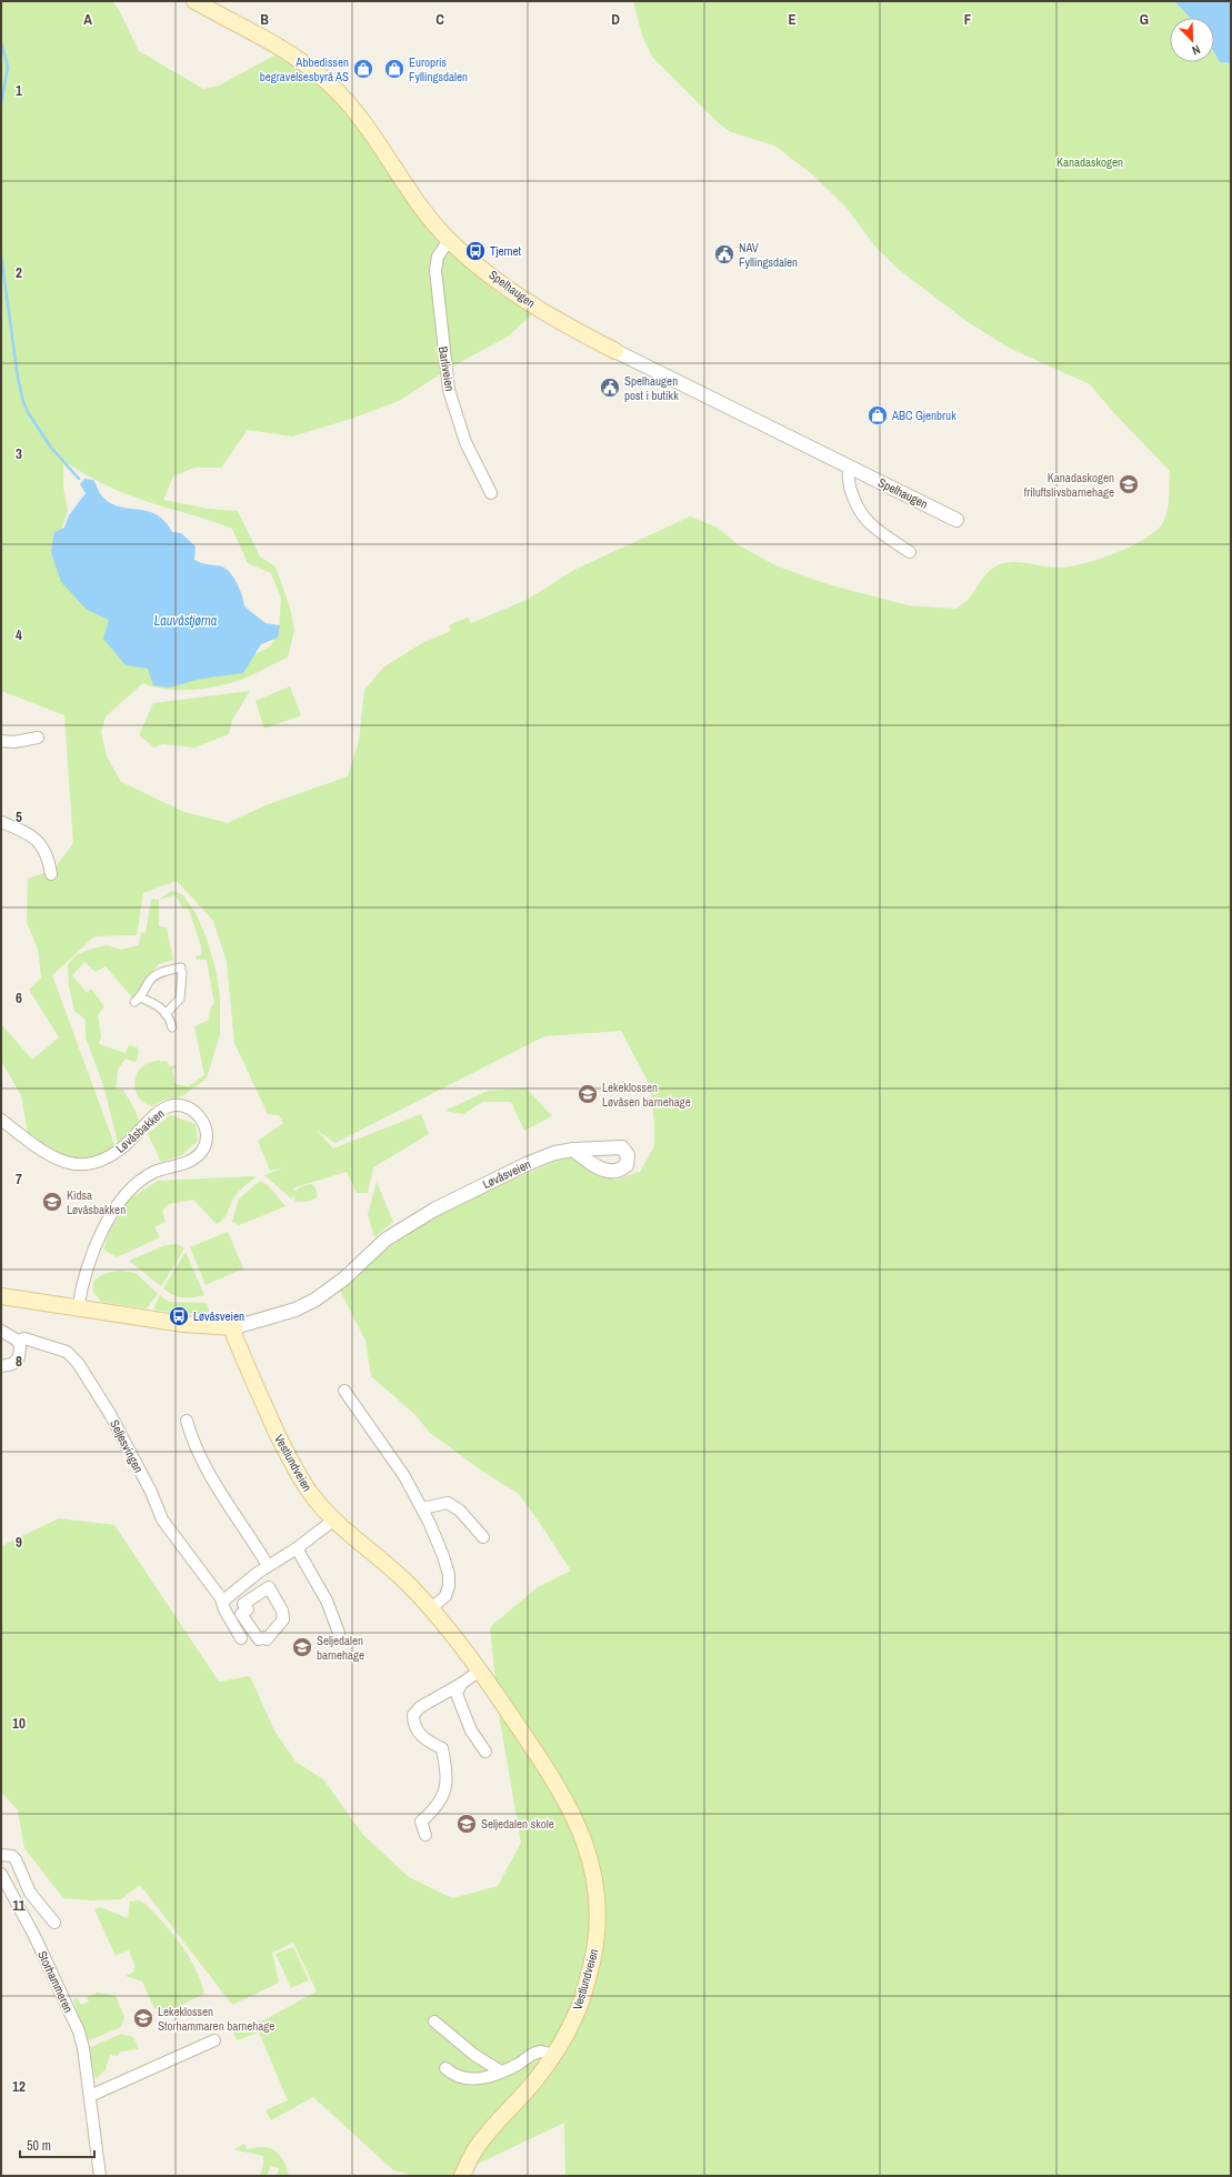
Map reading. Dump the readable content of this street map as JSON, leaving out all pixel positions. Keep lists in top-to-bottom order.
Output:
{
  "streets": {
    "main road": ["Spelhaugen", "Løvåsveien", "Vestlundveien"],
    "street": [
      "Barliveien",
      "Løvåsbakken",
      "Seljesvingen",
      "Storhammeren"
    ]
  },
  "crossings": [
    ["Spelhaugen", "Barliveien"],
    ["Løvåsbakken", "Løvåsveien"],
    ["Løvåsveien", "Vestlundveien"]
  ],
  "water": ["Lauvåstjørna"],
  "parks": ["Kanadaskogen"],
  "places": {
    "shop": ["Abbedissen begravelsesbyrå AS", "Europris Fyllingsdalen", "ABC Gjenbruk"],
    "bus stop": ["Tjernet", "Løvåsveien"],
    "public building": ["NAV Fyllingsdalen", "Spelhaugen post i butikk"],
    "school or university": [
      "Kanadaskogen friluftslivsbarnehage",
      "Lekeklossen Løvåsen barnehage",
      "Kidsa Løvåsbakken",
      "Seljedalen barnehage",
      "Seljedalen skole",
      "Lekeklossen Storhammaren barnehage"
    ]
  },
  "scale_bar": "50 m",
  "north": "bottom right",
  "grid": {
    "columns": [
      "A",
      "B",
      "C",
      "D",
      "E",
      "F",
      "G"
    ],
    "rows": [
      "1",
      "2",
      "3",
      "4",
      "5",
      "6",
      "7",
      "8",
      "9",
      "10",
      "11",
      "12"
    ]
  }
}
